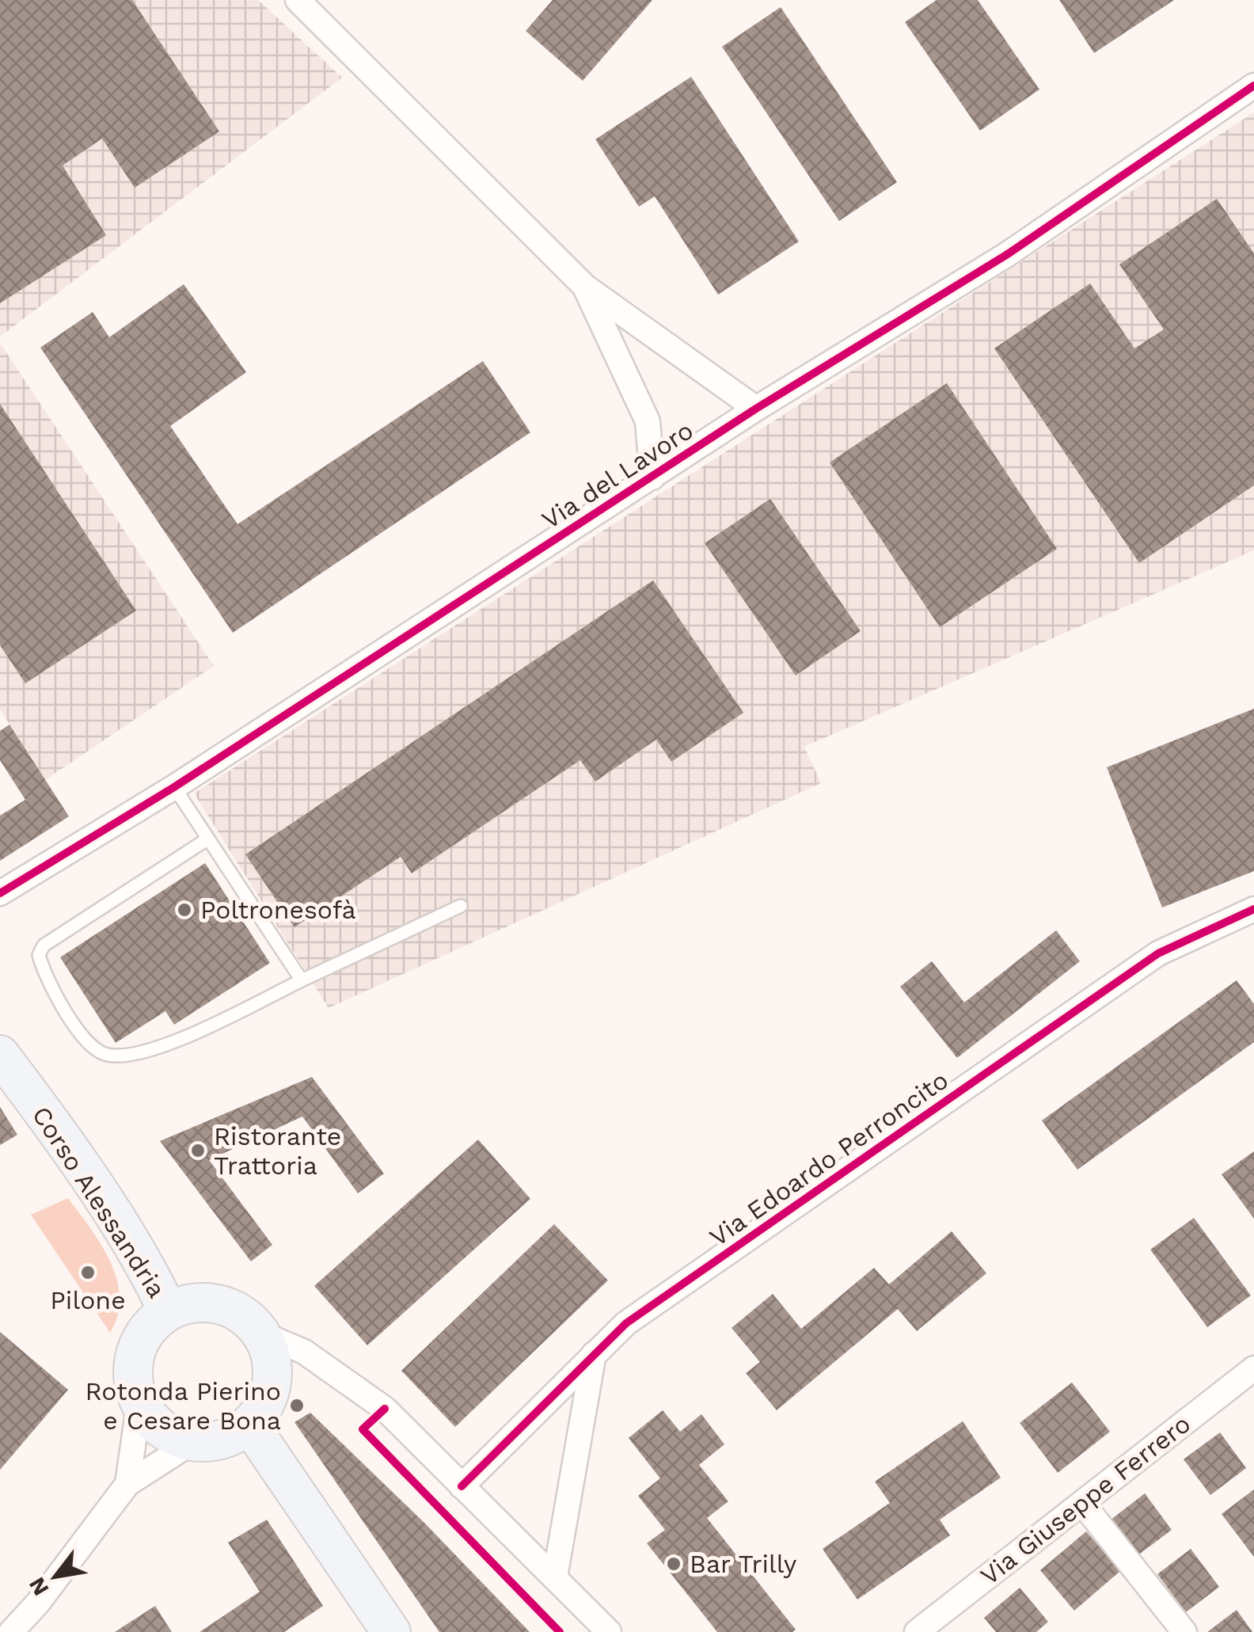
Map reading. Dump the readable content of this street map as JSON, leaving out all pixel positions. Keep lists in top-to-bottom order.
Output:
{
  "streets": {
    "main road": ["Corso Alessandria"],
    "street": ["Via del Lavoro", "Via Edoardo Perroncito", "Via Giuseppe Ferrero"]
  },
  "places": [
    "Poltronesofà",
    "Ristorante Trattoria",
    "Pilone",
    "Rotonda Pierino e Cesare Bona",
    "Bar Trilly"
  ],
  "north": "bottom left"
}
